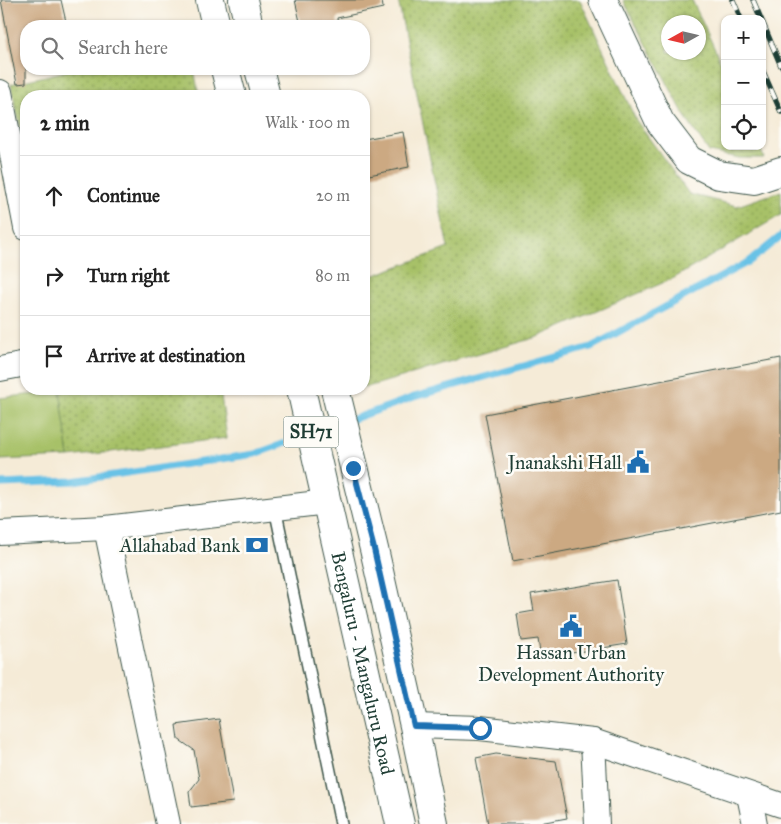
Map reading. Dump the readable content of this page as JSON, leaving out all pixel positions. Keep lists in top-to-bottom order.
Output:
{
  "streets": {
    "main road": ["SH71", "Bengaluru - Mangaluru Road"]
  },
  "crossings": [
    ["SH71", "Bengaluru - Mangaluru Road"]
  ],
  "places": {
    "public building": ["Jnanakshi Hall", "Hassan Urban Development Authority"],
    "bank": ["Allahabad Bank"]
  },
  "north": "left",
  "page": {
    "map_buttons": ["+", "−"],
    "search": "Search here",
    "heading": ["2 min", "Walk · 100 m"],
    "list": [
      ["Continue", "20 m"],
      ["Turn right", "80 m"],
      "Arrive at destination"
    ]
  }
}
